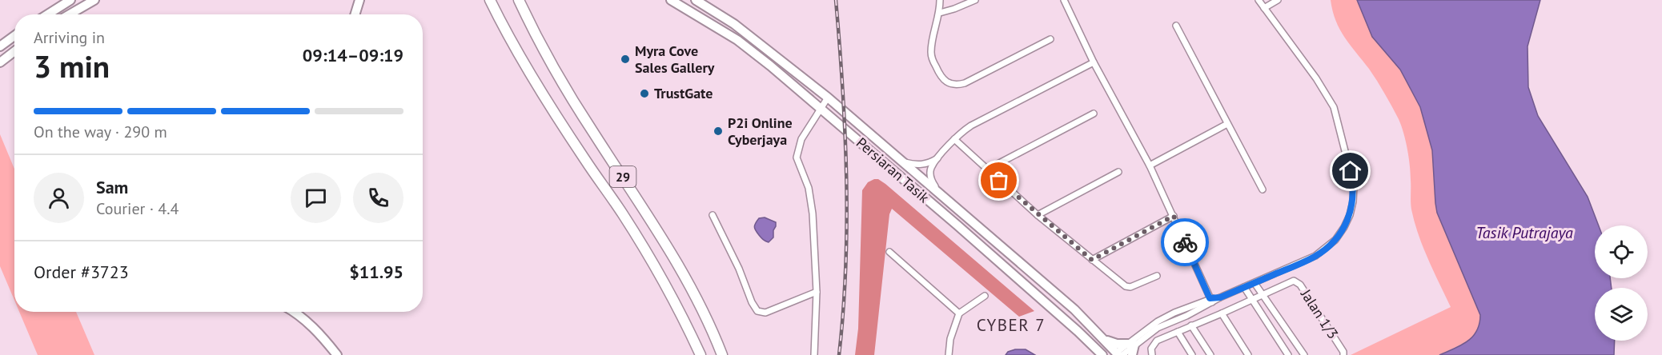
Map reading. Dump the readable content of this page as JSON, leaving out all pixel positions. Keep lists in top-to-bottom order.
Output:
{
  "streets": {
    "highway": ["29"],
    "main road": ["Persiaran Tasik"],
    "street": ["Jalan 1/3"]
  },
  "districts": ["CYBER 7"],
  "water": ["Tasik Putrajaya"],
  "places": ["Myra Cove Sales Gallery", "TrustGate", "P2i Online Cyberjaya"],
  "page": {
    "heading": ["3 min", "Arriving in", "09:14–09:19"],
    "panel": [
      "Sam",
      "Courier · 4.4",
      "Order #3723",
      "$11.95"
    ],
    "bar": "On the way · 290 m"
  }
}
